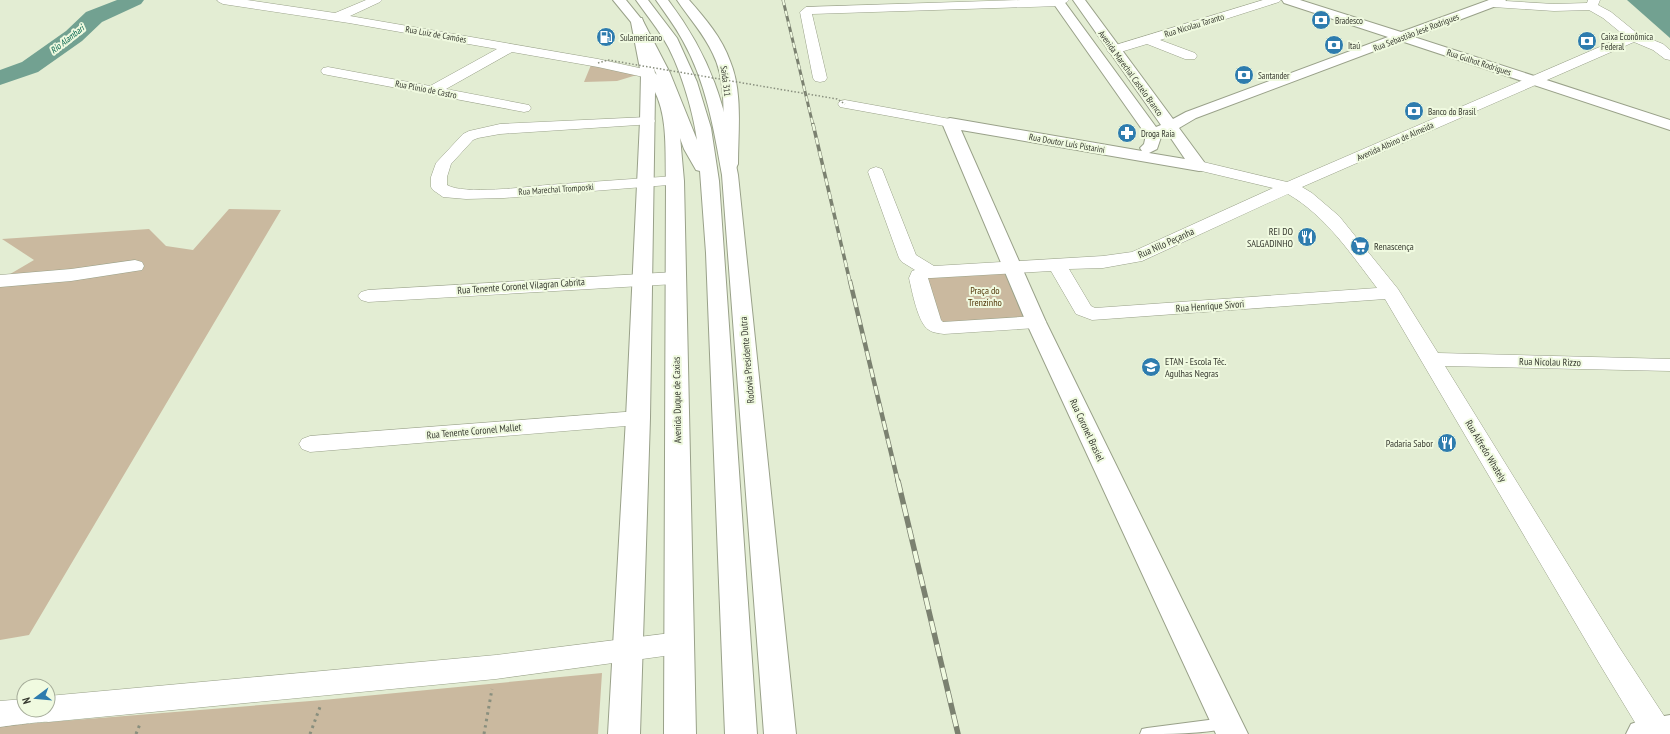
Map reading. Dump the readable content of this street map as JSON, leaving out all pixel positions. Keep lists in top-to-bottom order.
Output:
{
  "streets": {
    "main road": [
      "Rua Sebastião Jesé Rodrigues",
      "Rua Gulhot Rodrigues",
      "Avenida Marechal Castelo Branco",
      "Saída 311",
      "Rua Doutor Luís Pistarini",
      "Rodovia Presidente Dutra",
      "Avenida Duque de Caxias",
      "Rua Coronel Brasiel"
    ],
    "street": [
      "Rua Nicolau Taranto",
      "Rua Luiz de Camões",
      "Rua Plinio de Castro",
      "Avenida Albino de Almeida",
      "Rua Marechal Tromposki",
      "Rua Nilo Peçanha",
      "Rua Tenente Coronel Vilagran Cabrita",
      "Rua Henrique Sivori",
      "Rua Nicolau Rizzo",
      "Rua Tenente Coronel Mallet",
      "Rua Alfredo Whately"
    ]
  },
  "crossings": [
    ["Rua Nicolau Taranto", "Avenida Marechal Castelo Branco"],
    ["Rua Sebastião Jesé Rodrigues", "Rua Gulhot Rodrigues"],
    ["Rua Sebastião Jesé Rodrigues", "Avenida Marechal Castelo Branco"],
    ["Rua Luiz de Camões", "Avenida Duque de Caxias"],
    ["Rua Gulhot Rodrigues", "Avenida Albino de Almeida"],
    ["Avenida Marechal Castelo Branco", "Rua Doutor Luís Pistarini"],
    ["Saída 311", "Rodovia Presidente Dutra"],
    ["Avenida Albino de Almeida", "Rua Doutor Luís Pistarini"],
    ["Avenida Albino de Almeida", "Rua Nilo Peçanha"],
    ["Avenida Albino de Almeida", "Rua Alfredo Whately"],
    ["Rua Doutor Luís Pistarini", "Rua Nilo Peçanha"],
    ["Rua Doutor Luís Pistarini", "Rua Coronel Brasiel"],
    ["Rua Doutor Luís Pistarini", "Rua Alfredo Whately"],
    ["Rua Marechal Tromposki", "Avenida Duque de Caxias"],
    ["Rua Nilo Peçanha", "Rua Henrique Sivori"],
    ["Rua Nilo Peçanha", "Rua Coronel Brasiel"],
    ["Rua Nilo Peçanha", "Rua Alfredo Whately"],
    ["Rua Tenente Coronel Vilagran Cabrita", "Avenida Duque de Caxias"],
    ["Rua Henrique Sivori", "Rua Alfredo Whately"],
    ["Rua Nicolau Rizzo", "Rua Alfredo Whately"]
  ],
  "water": ["Rio Alambari"],
  "parks": ["Praça do Trenzinho"],
  "places": {
    "bank": [
      "Bradesco",
      "Caixa Econômica Federal",
      "Itaú",
      "Santander",
      "Banco do Brasil"
    ],
    "fuel station": ["Sulamericano"],
    "pharmacy": ["Droga Raia"],
    "restaurant": ["REI DO SALGADINHO", "Padaria Sabor"],
    "supermarket": ["Renascença"],
    "school or university": ["ETAN - Escola Téc. Agulhas Negras"]
  },
  "north": "left"
}
